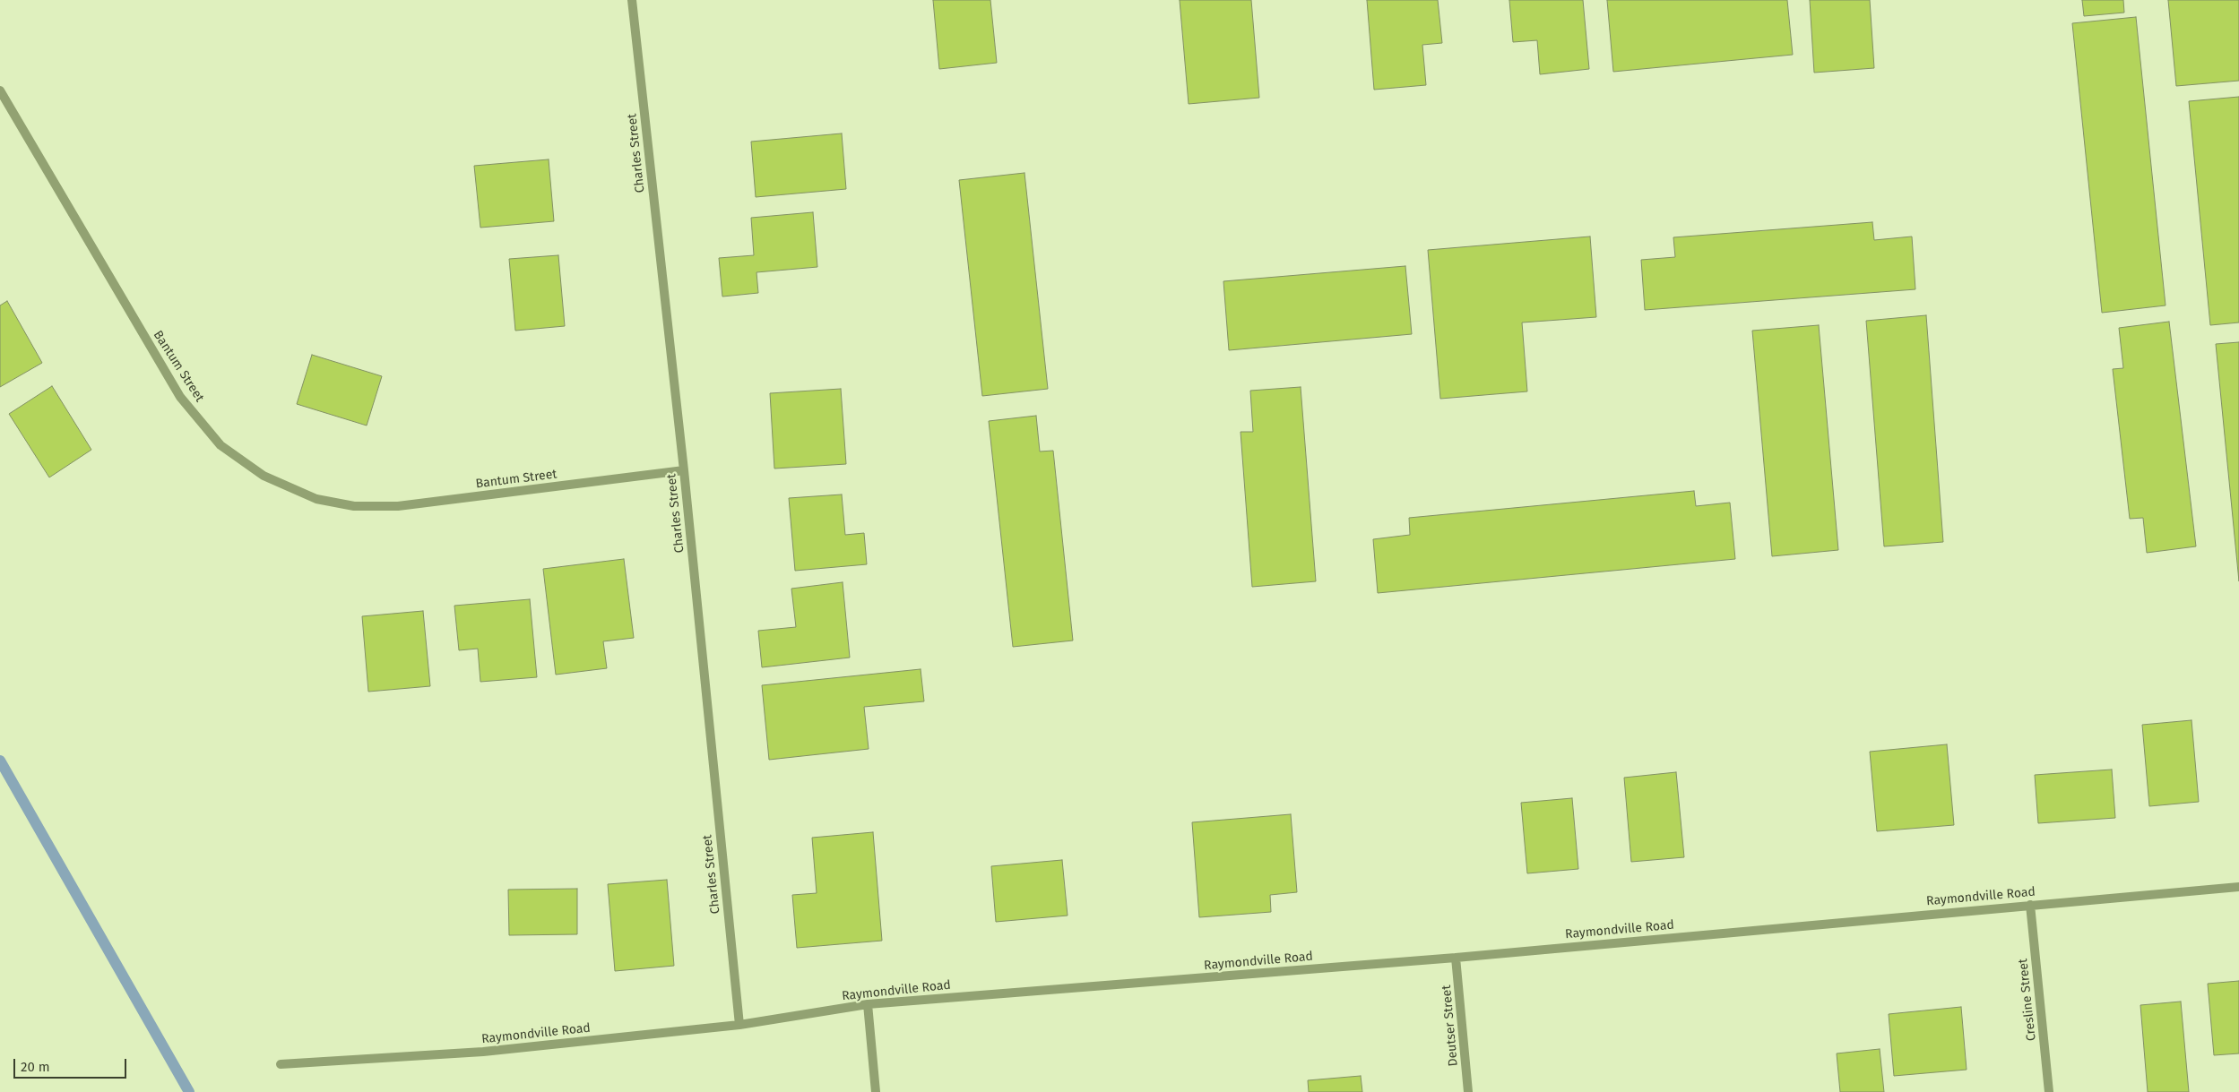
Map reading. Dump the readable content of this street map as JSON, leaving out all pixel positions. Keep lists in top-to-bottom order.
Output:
{
  "streets": {
    "street": [
      "Charles Street",
      "Bantum Street",
      "Raymondville Road",
      "Cresline Street",
      "Deutser Street"
    ]
  },
  "crossings": [
    ["Charles Street", "Bantum Street"],
    ["Charles Street", "Raymondville Road"],
    ["Raymondville Road", "Cresline Street"],
    ["Raymondville Road", "Deutser Street"]
  ],
  "scale_bar": "20 m"
}
